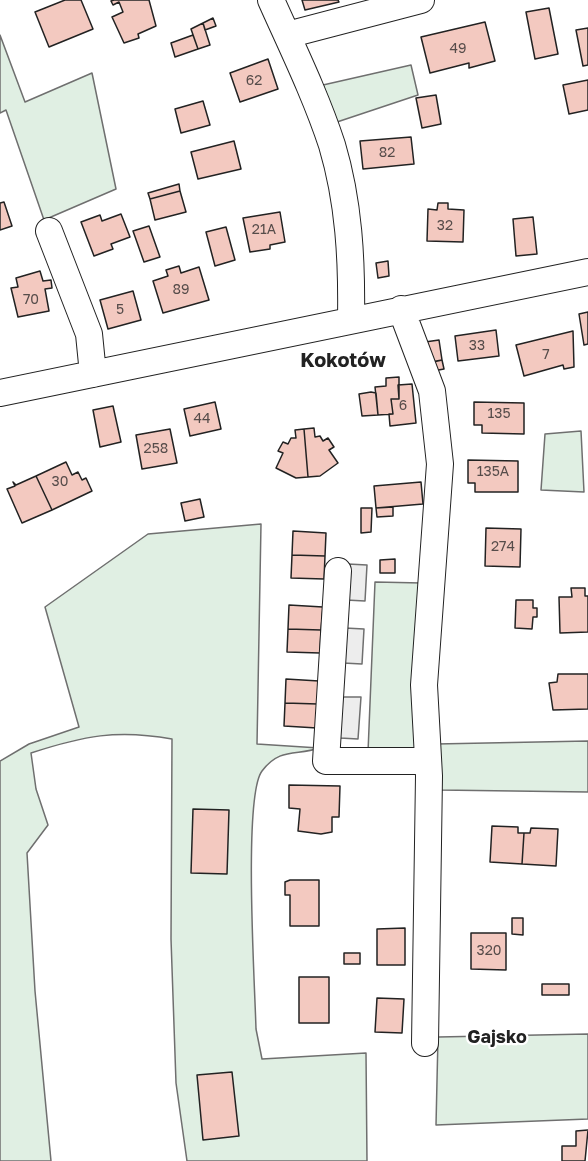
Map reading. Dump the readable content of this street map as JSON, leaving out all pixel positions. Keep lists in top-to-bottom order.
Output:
{
  "districts": ["Kokotów", "Gajsko"],
  "house_numbers": [
    "49",
    "62",
    "82",
    "32",
    "21A",
    "89",
    "70",
    "5",
    "33",
    "7",
    "6",
    "135",
    "44",
    "258",
    "135A",
    "30",
    "274",
    "320"
  ]
}
